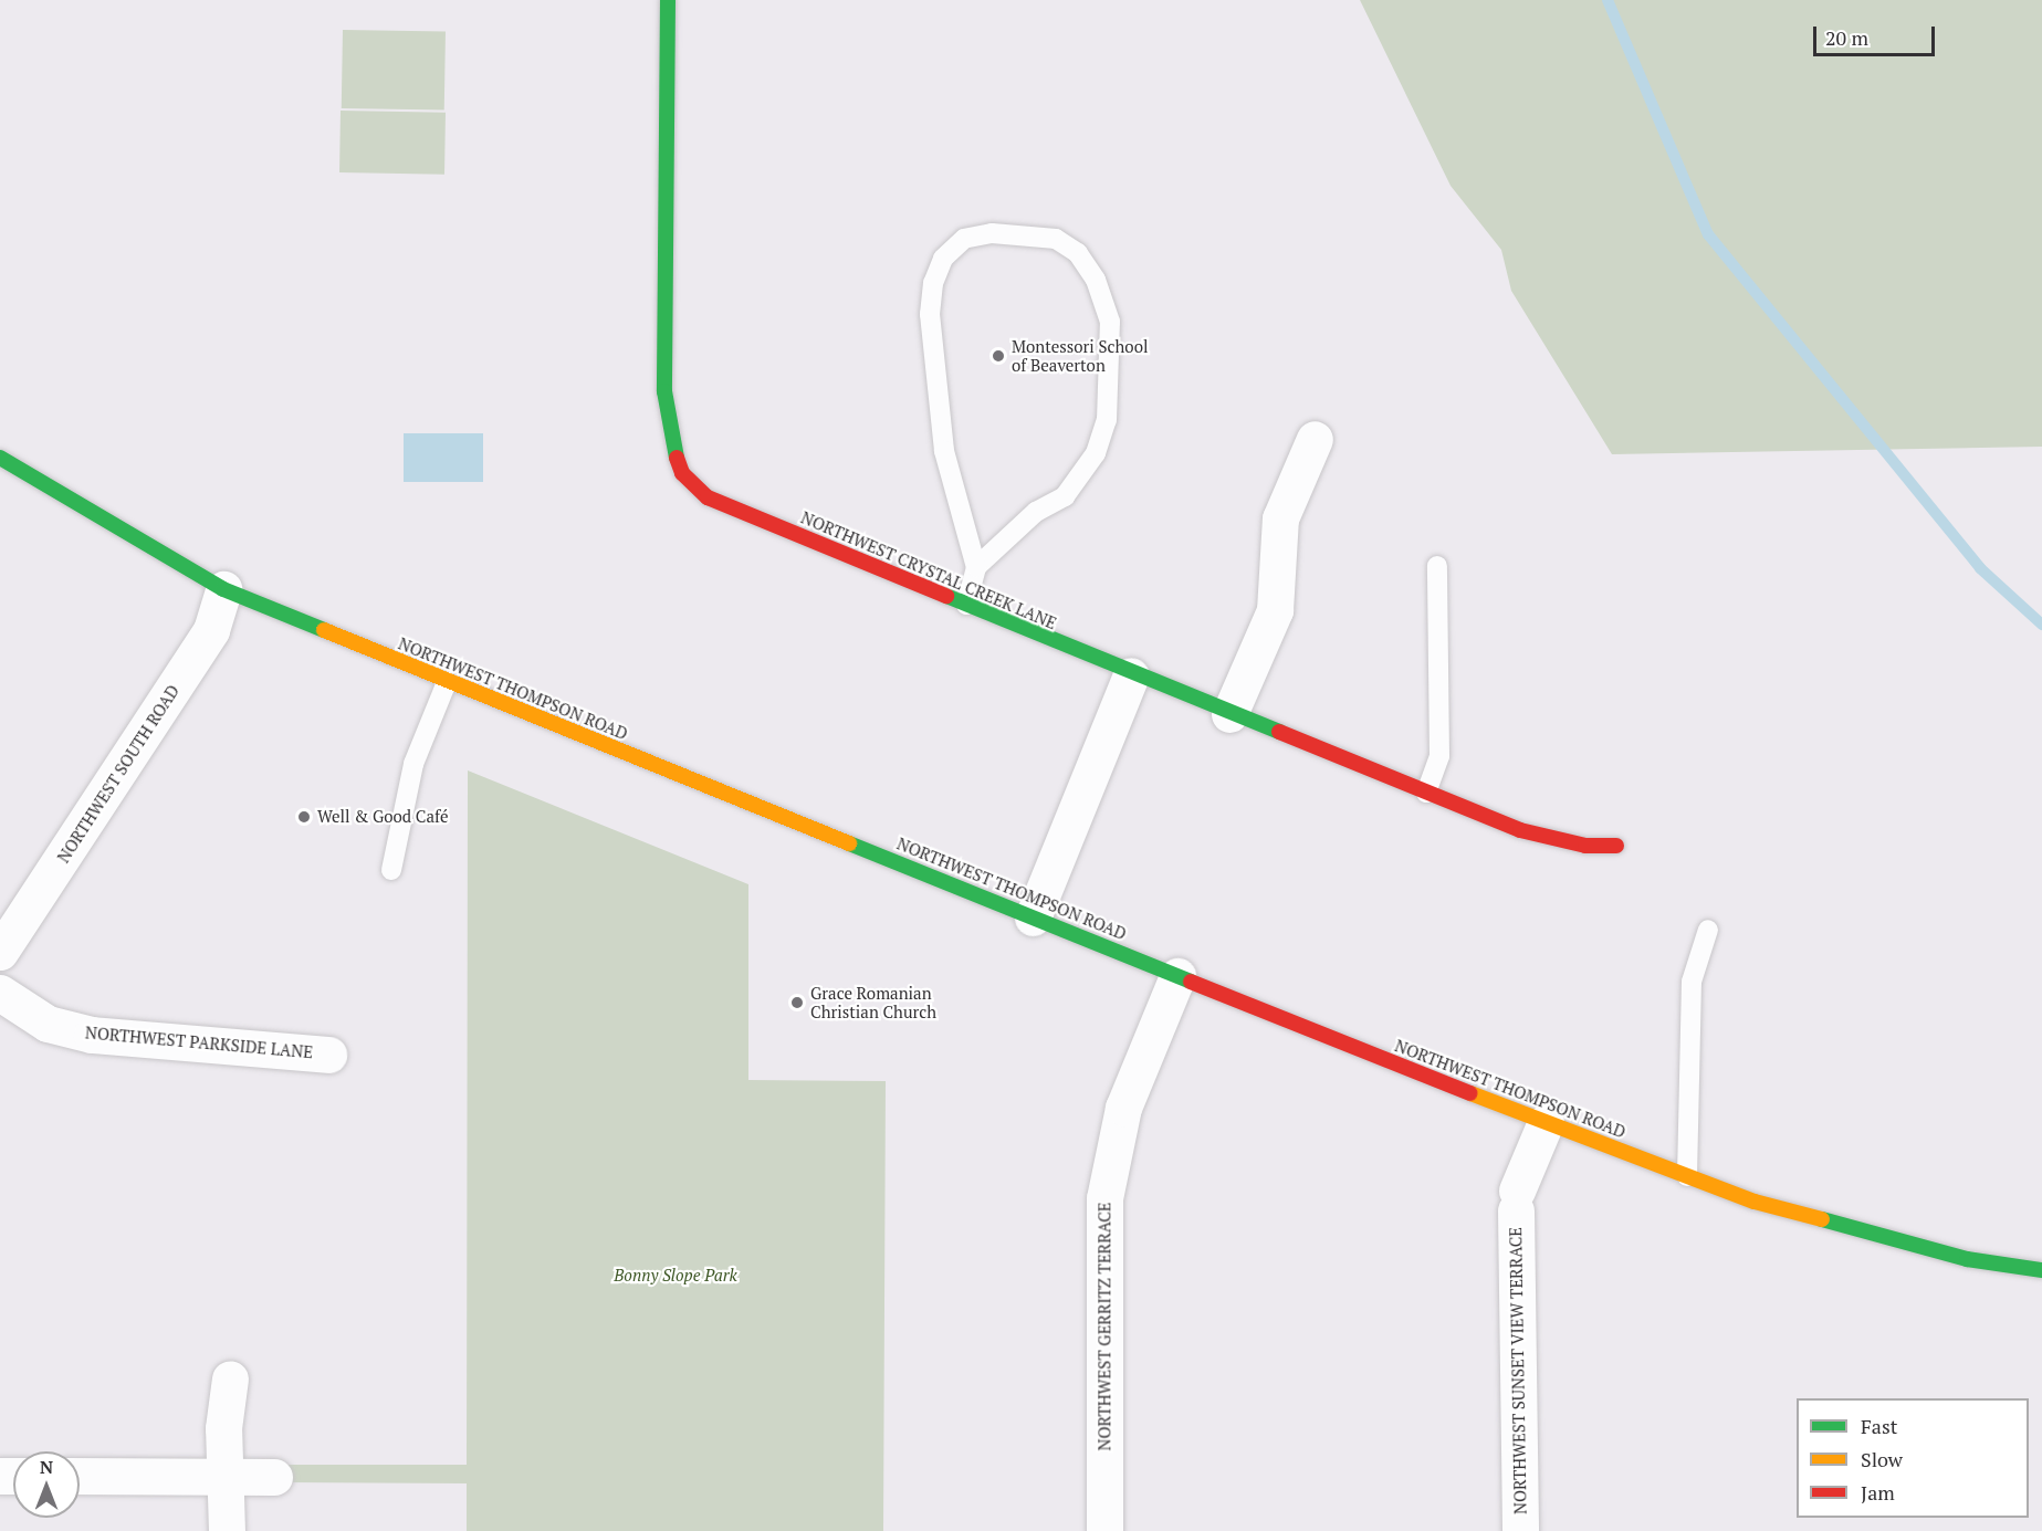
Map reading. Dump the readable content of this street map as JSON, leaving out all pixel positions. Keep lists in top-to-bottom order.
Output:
{
  "streets": {
    "street": [
      "NORTHWEST CRYSTAL CREEK LANE",
      "NORTHWEST THOMPSON ROAD",
      "NORTHWEST SOUTH ROAD",
      "NORTHWEST PARKSIDE LANE",
      "NORTHWEST GERRITZ TERRACE",
      "NORTHWEST SUNSET VIEW TERRACE"
    ]
  },
  "crossings": [
    ["NORTHWEST THOMPSON ROAD", "NORTHWEST SOUTH ROAD"],
    ["NORTHWEST THOMPSON ROAD", "NORTHWEST GERRITZ TERRACE"],
    ["NORTHWEST THOMPSON ROAD", "NORTHWEST SUNSET VIEW TERRACE"]
  ],
  "parks": ["Bonny Slope Park"],
  "places": ["Montessori School of Beaverton", "Well & Good Café", "Grace Romanian Christian Church"],
  "legend": ["Fast", "Slow", "Jam"],
  "scale_bar": "20 m",
  "north": "top"
}
